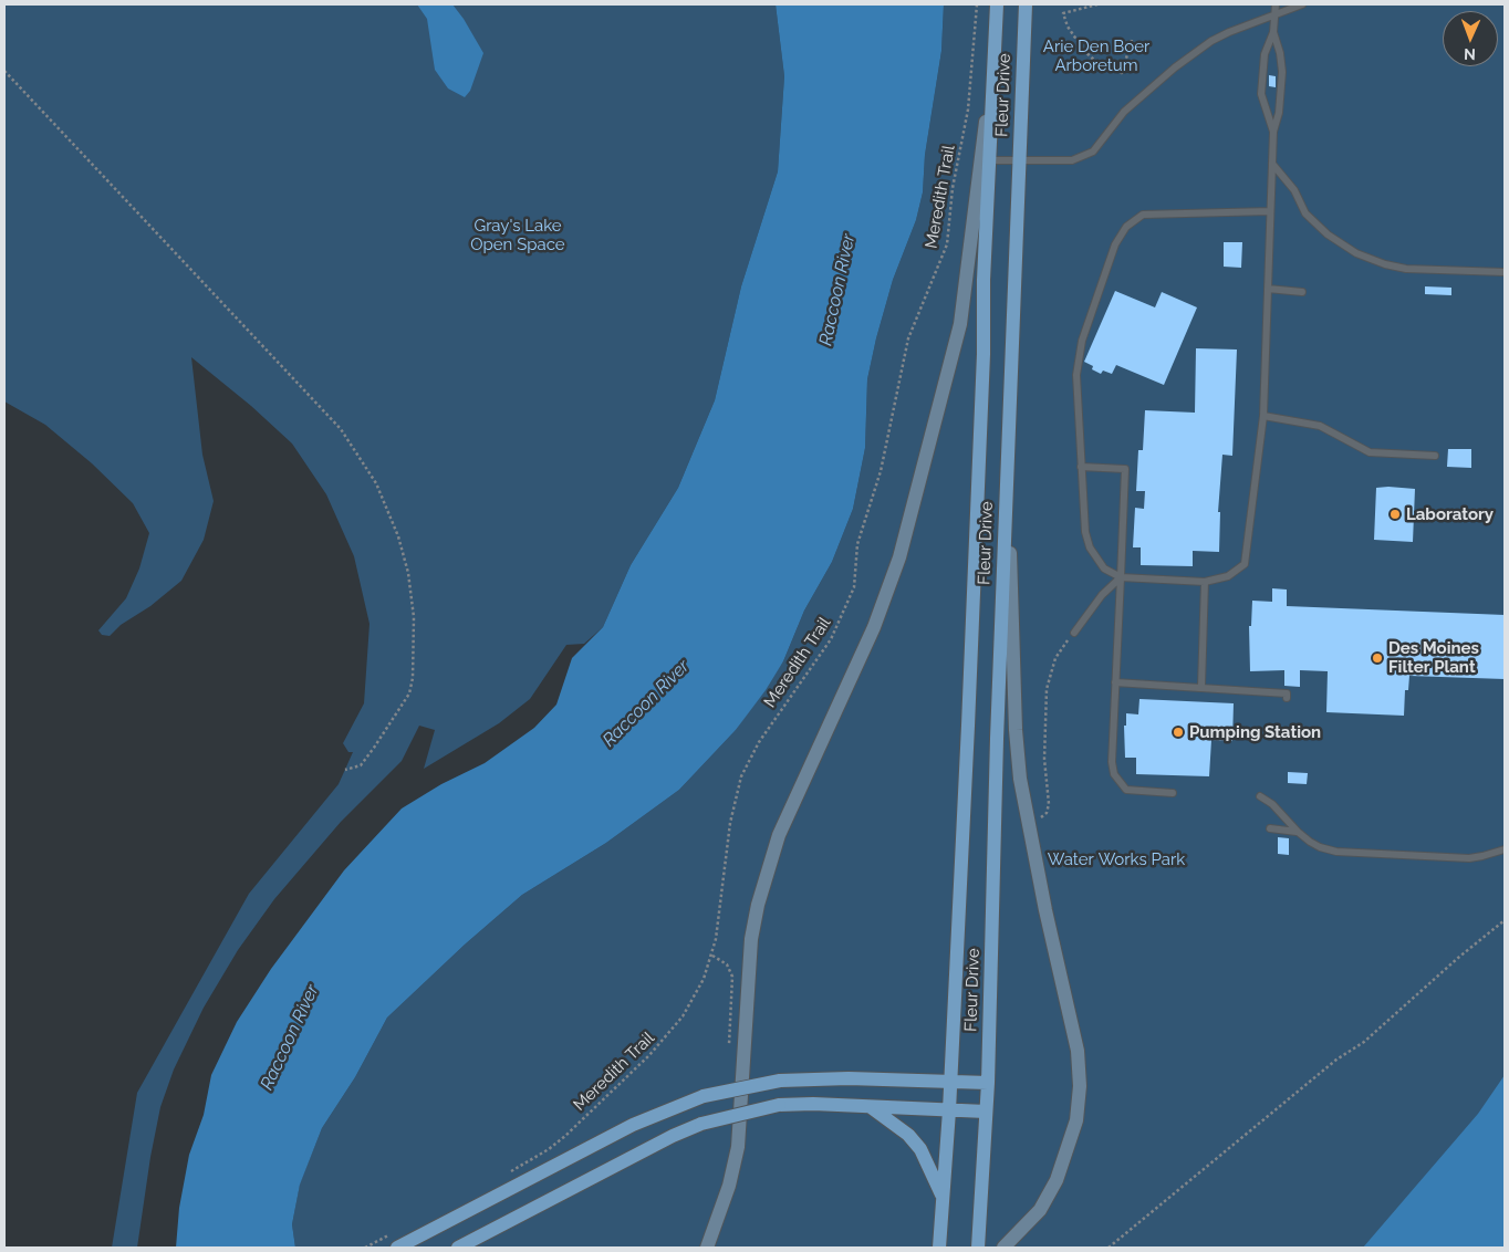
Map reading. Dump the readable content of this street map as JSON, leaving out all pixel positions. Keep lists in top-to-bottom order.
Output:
{
  "streets": {
    "main road": ["Fleur Drive"],
    "path": ["Meredith Trail"]
  },
  "water": ["Raccoon River"],
  "parks": ["Arie Den Boer Arboretum", "Gray's Lake Open Space", "Water Works Park"],
  "places": ["Laboratory", "Des Moines Filter Plant", "Pumping Station"],
  "north": "bottom"
}
